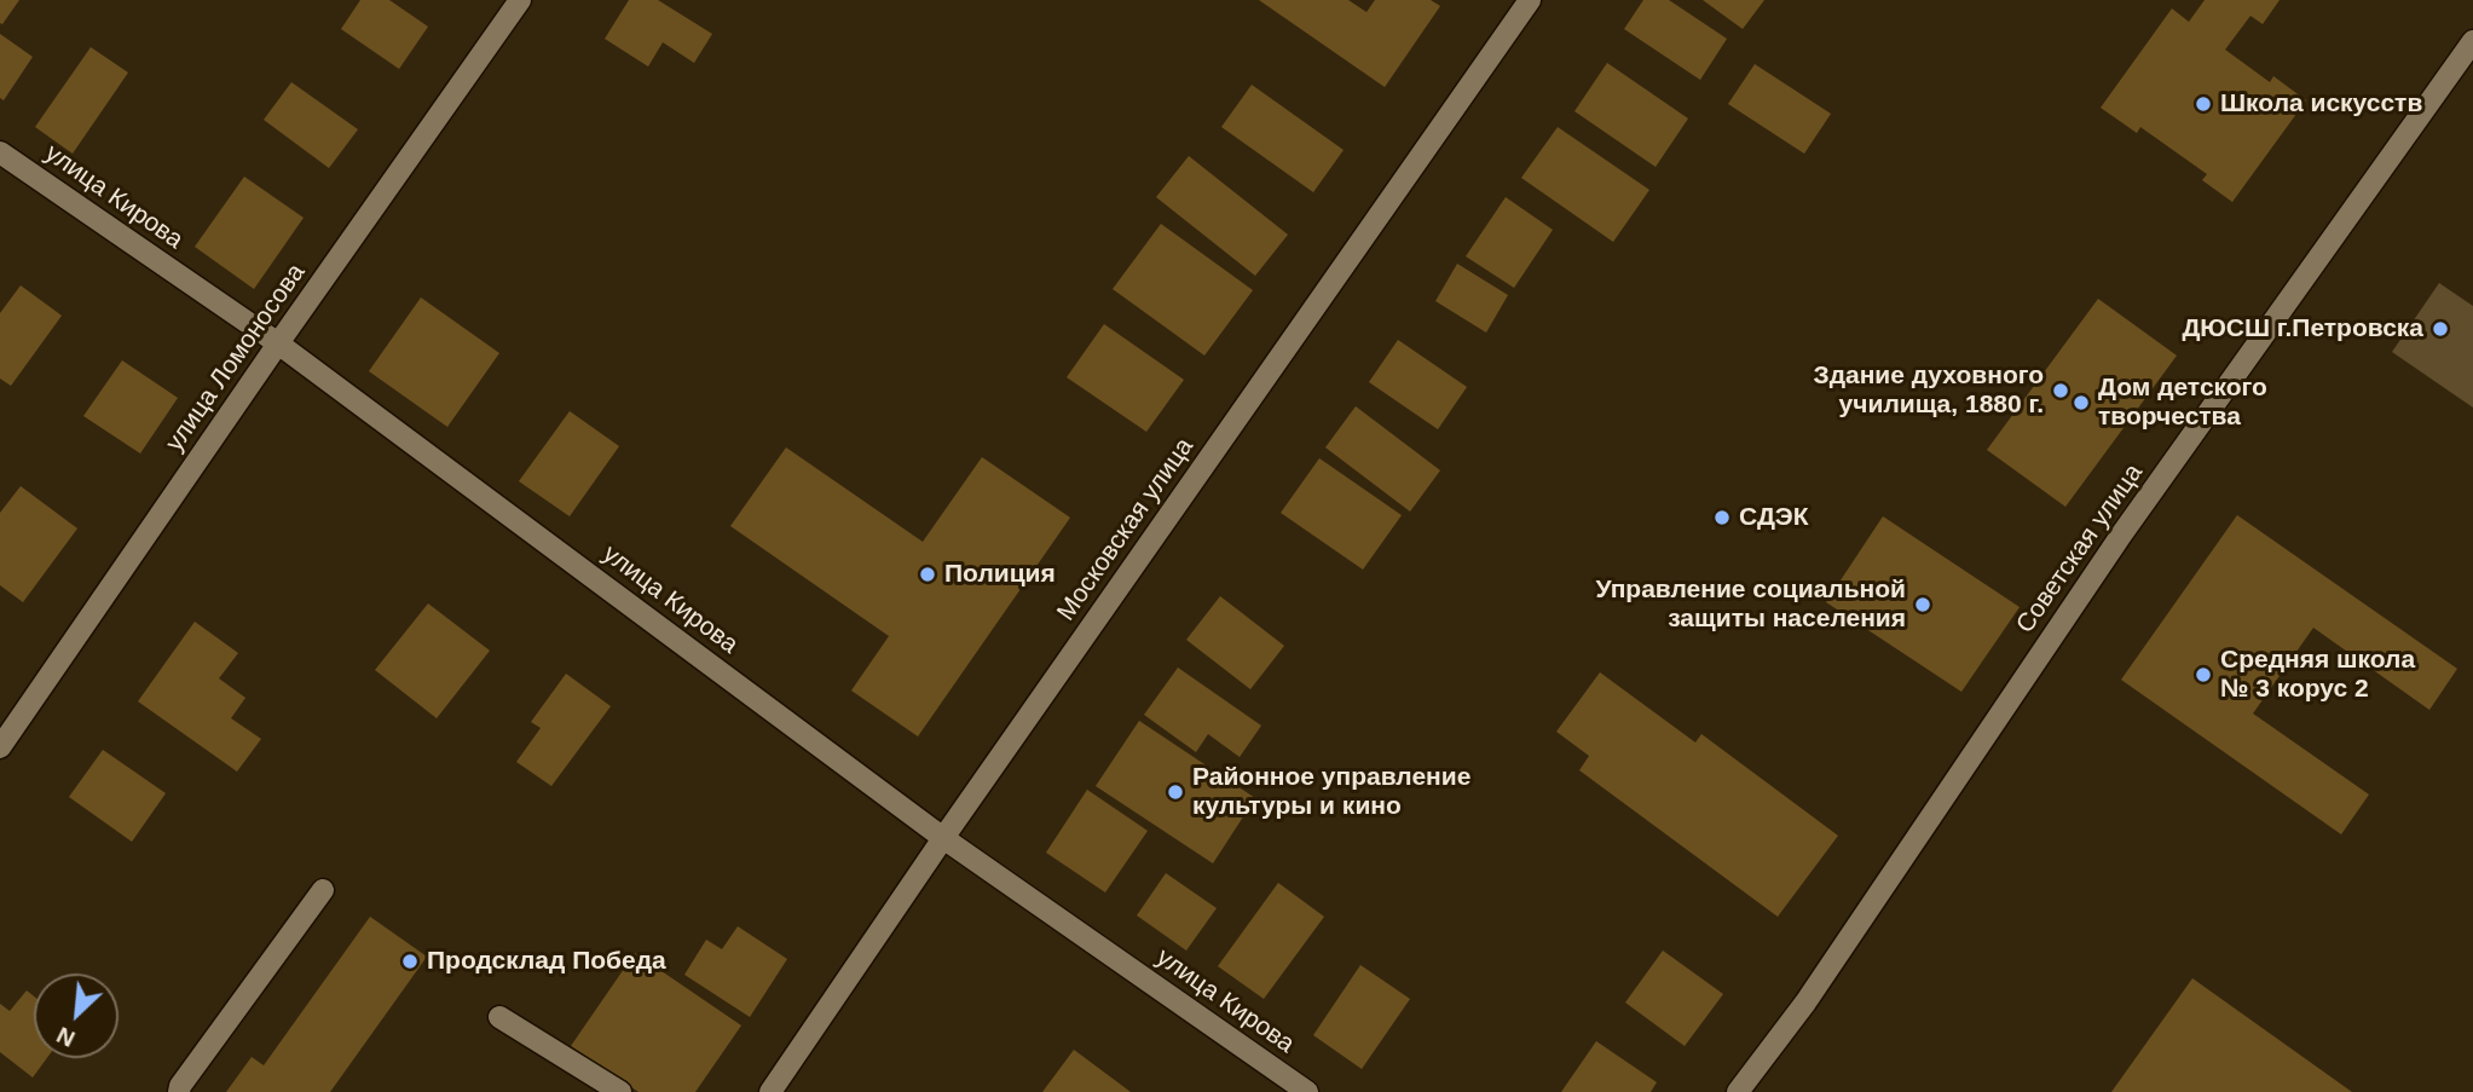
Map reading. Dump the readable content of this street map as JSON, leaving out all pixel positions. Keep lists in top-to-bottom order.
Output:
{
  "streets": {
    "street": [
      "улица Кирова",
      "улица Ломоносова",
      "Московская улица",
      "Советская улица"
    ]
  },
  "crossings": [
    ["улица Кирова", "улица Ломоносова"],
    ["улица Кирова", "Московская улица"]
  ],
  "places": [
    "Школа искусств",
    "ДЮСШ г.Петровска",
    "Здание духовного училища, 1880 г.",
    "Дом детского творчества",
    "СДЭК",
    "Полиция",
    "Управление социальной защиты населения",
    "Средняя школа № 3 корус 2",
    "Районное управление культуры и кино",
    "Продсклад Победа"
  ],
  "north": "bottom left"
}
